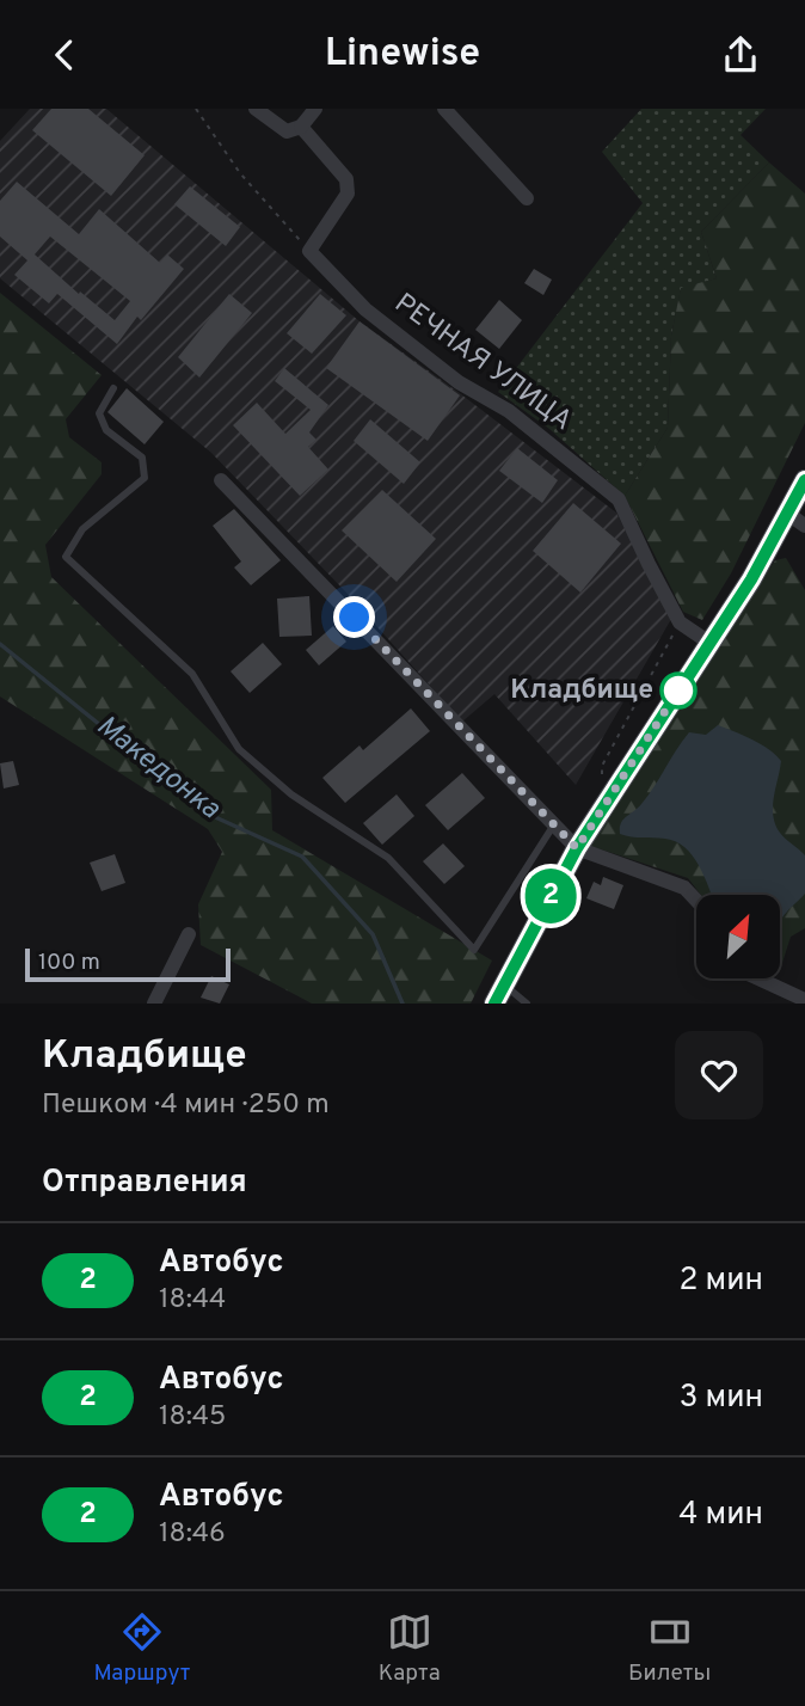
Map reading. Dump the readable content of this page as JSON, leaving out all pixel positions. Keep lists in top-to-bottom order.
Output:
{
  "streets": {
    "street": ["РЕЧНАЯ УЛИЦА"]
  },
  "water": ["Македонка"],
  "places": ["Кладбище"],
  "lines": ["bus line 2"],
  "scale_bar": "100 m",
  "north": "top right",
  "page": {
    "header": "Linewise",
    "on_map": "2",
    "scale": "100 m",
    "heading": [
      ["Кладбище", "Пешком · 4 мин · 250 m"],
      "Отправления"
    ],
    "list": [
      {
        "mark": "2",
        "name": "Автобус",
        "note": "18:44",
        "value": "2 мин"
      },
      {
        "mark": "2",
        "name": "Автобус",
        "note": "18:45",
        "value": "3 мин"
      },
      {
        "mark": "2",
        "name": "Автобус",
        "note": "18:46",
        "value": "4 мин"
      }
    ],
    "tabs": ["Маршрут", "Карта", "Билеты"]
  }
}
